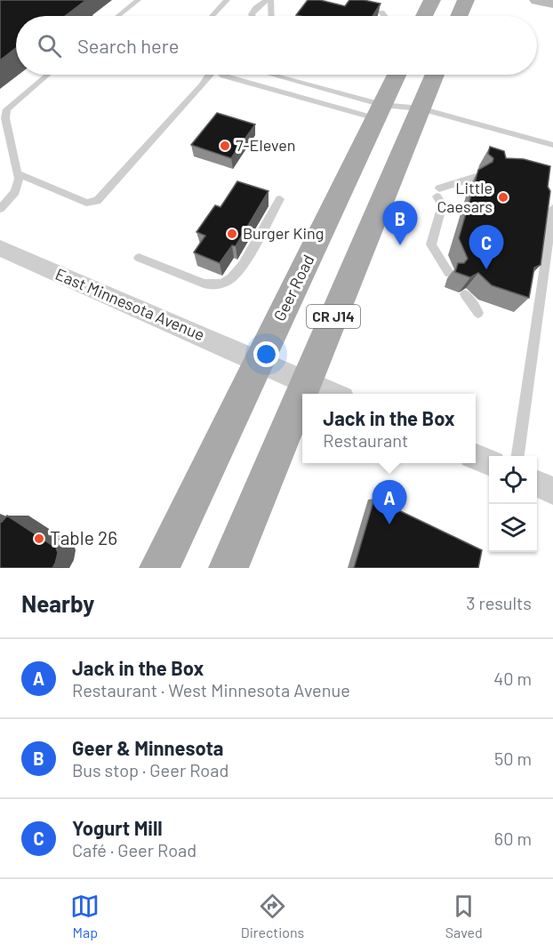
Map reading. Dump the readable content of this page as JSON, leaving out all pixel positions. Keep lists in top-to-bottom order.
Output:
{
  "streets": {
    "main road": ["Geer Road", "CR J14"],
    "street": ["East Minnesota Avenue"]
  },
  "crossings": [
    ["Geer Road", "East Minnesota Avenue"],
    ["East Minnesota Avenue", "CR J14"]
  ],
  "places": [
    "7-Eleven",
    "Little Caesars",
    "Burger King",
    "Table 26"
  ],
  "page": {
    "search": "Search here",
    "pins": ["B", "C", "A"],
    "popup": ["Jack in the Box", "Restaurant"],
    "heading": ["Nearby", "3 results"],
    "list": [
      {
        "mark": "A",
        "name": "Jack in the Box",
        "note": "Restaurant · West Minnesota Avenue",
        "value": "40 m"
      },
      {
        "mark": "B",
        "name": "Geer & Minnesota",
        "note": "Bus stop · Geer Road",
        "value": "50 m"
      },
      {
        "mark": "C",
        "name": "Yogurt Mill",
        "note": "Café · Geer Road",
        "value": "60 m"
      }
    ],
    "nav": ["Map", "Directions", "Saved"]
  }
}
